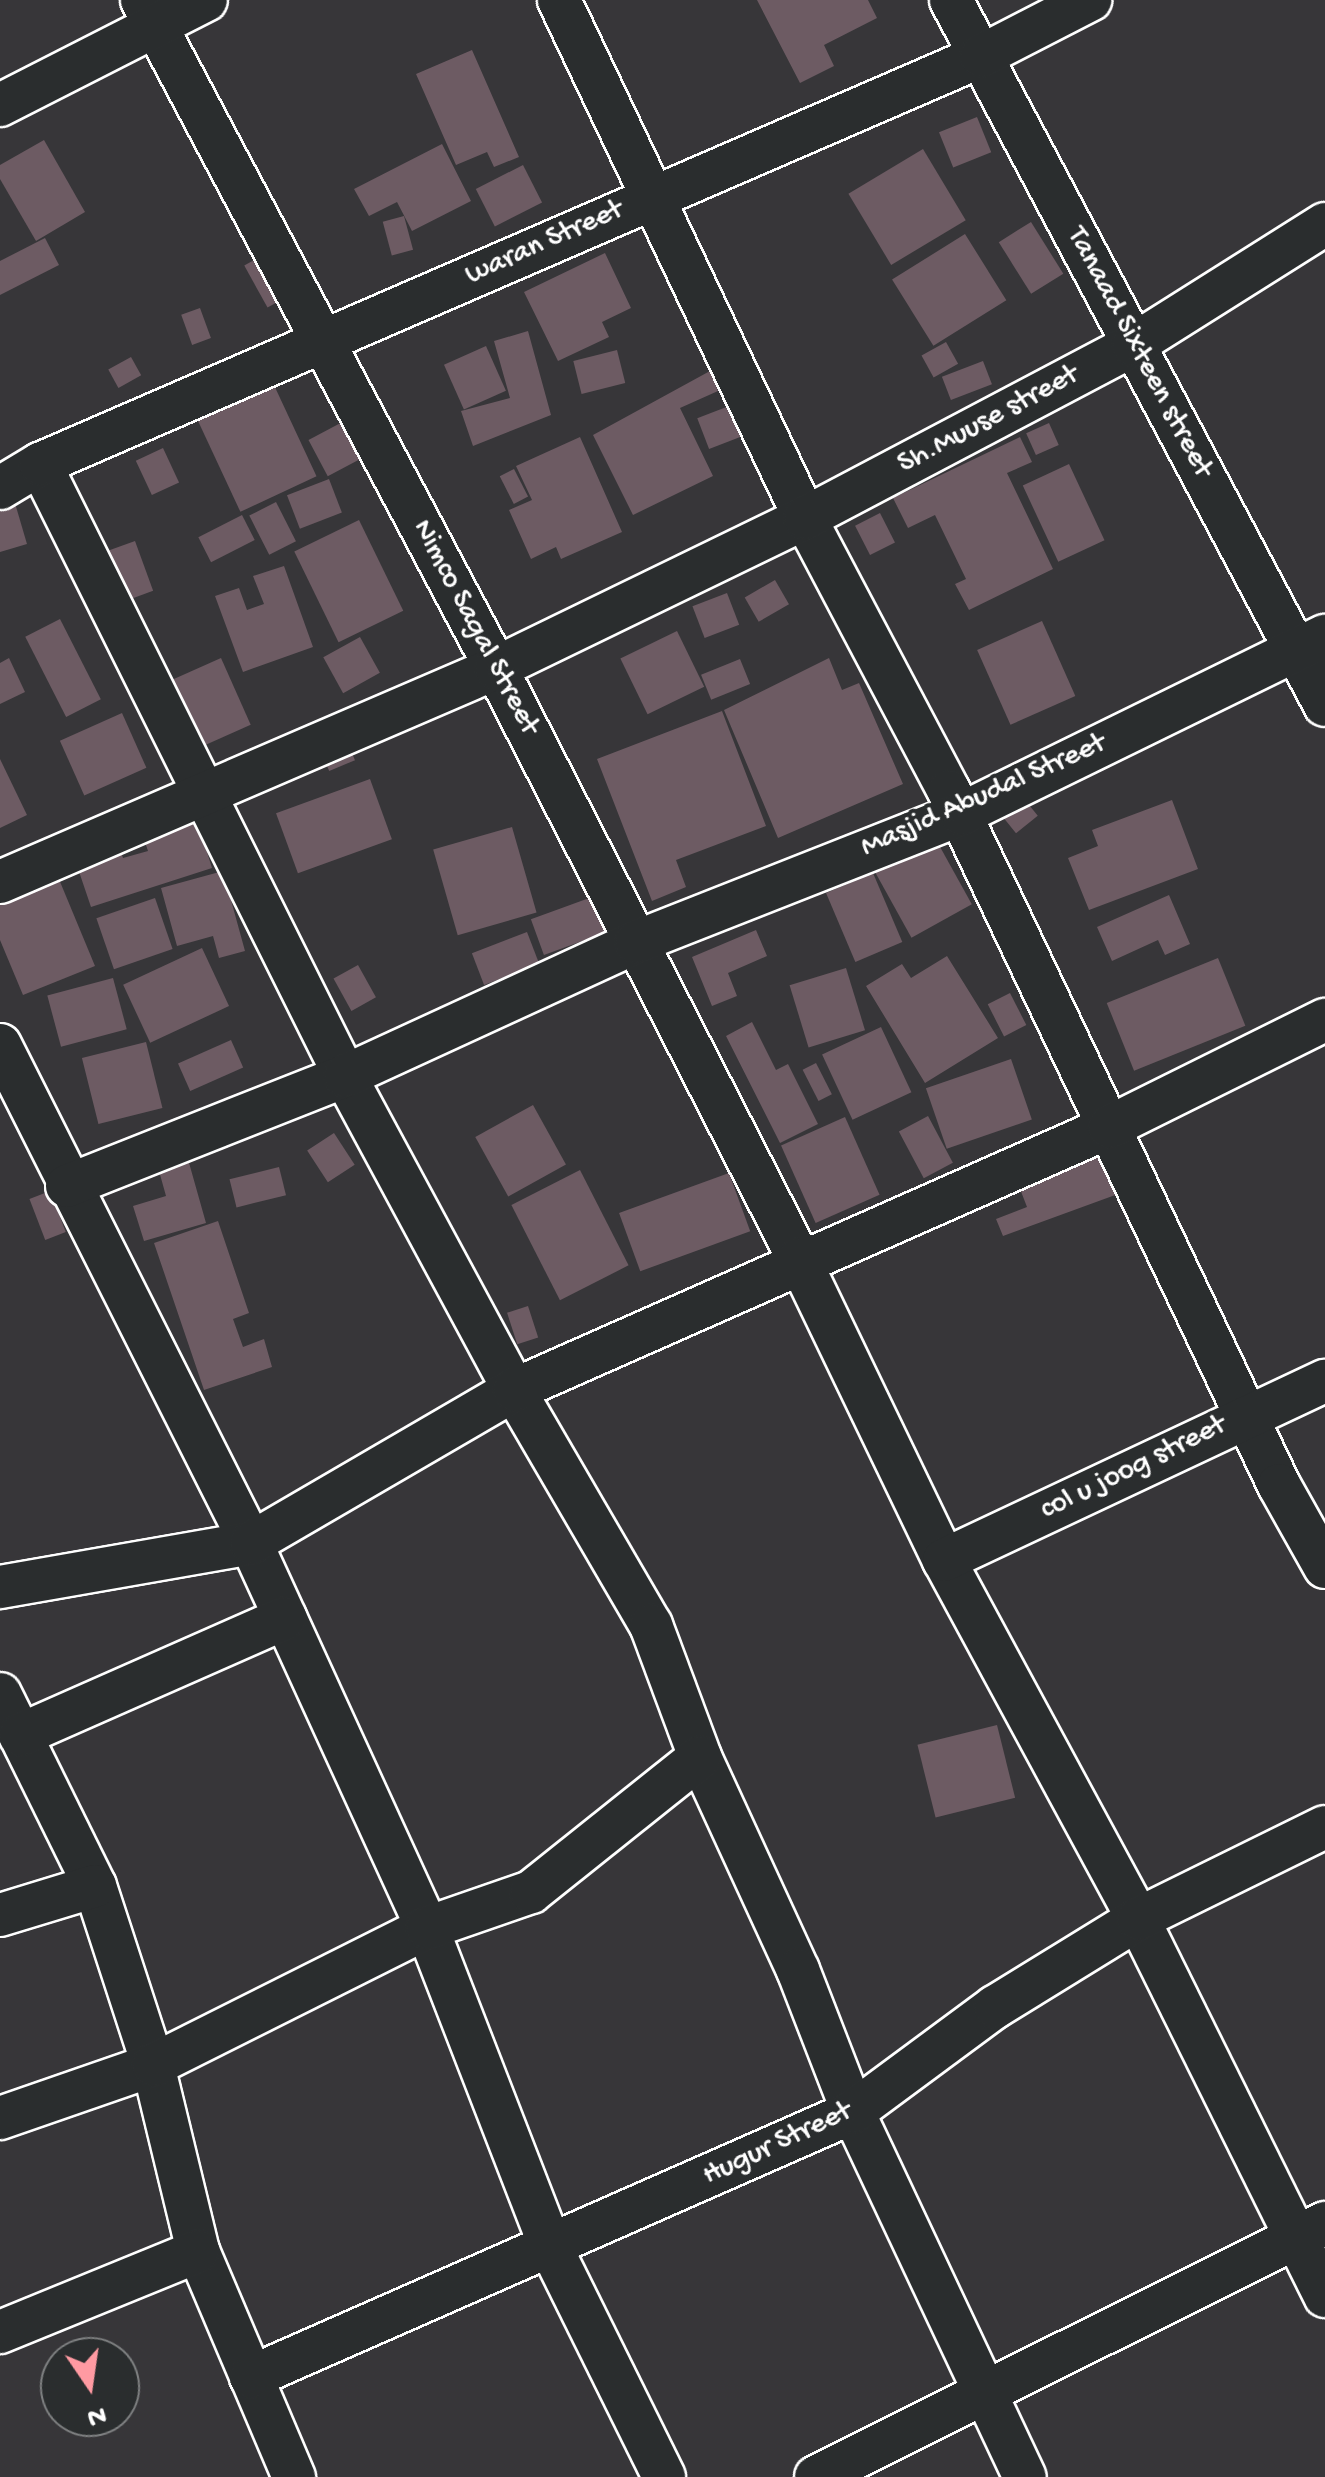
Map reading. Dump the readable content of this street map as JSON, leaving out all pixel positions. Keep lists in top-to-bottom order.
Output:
{
  "streets": {
    "street": [
      "waran Street",
      "Tanaad Sixteen street",
      "Sh.Muuse street",
      "Nimco Sagal Street",
      "Masjid Abudal Street",
      "col u joog street",
      "Hugur Street"
    ]
  },
  "crossings": [
    ["waran Street", "Tanaad Sixteen street"],
    ["waran Street", "Nimco Sagal Street"],
    ["Tanaad Sixteen street", "Sh.Muuse street"],
    ["Tanaad Sixteen street", "Masjid Abudal Street"],
    ["Sh.Muuse street", "Nimco Sagal Street"],
    ["Nimco Sagal Street", "Masjid Abudal Street"],
    ["Nimco Sagal Street", "col u joog street"],
    ["Nimco Sagal Street", "Hugur Street"]
  ],
  "north": "bottom"
}
